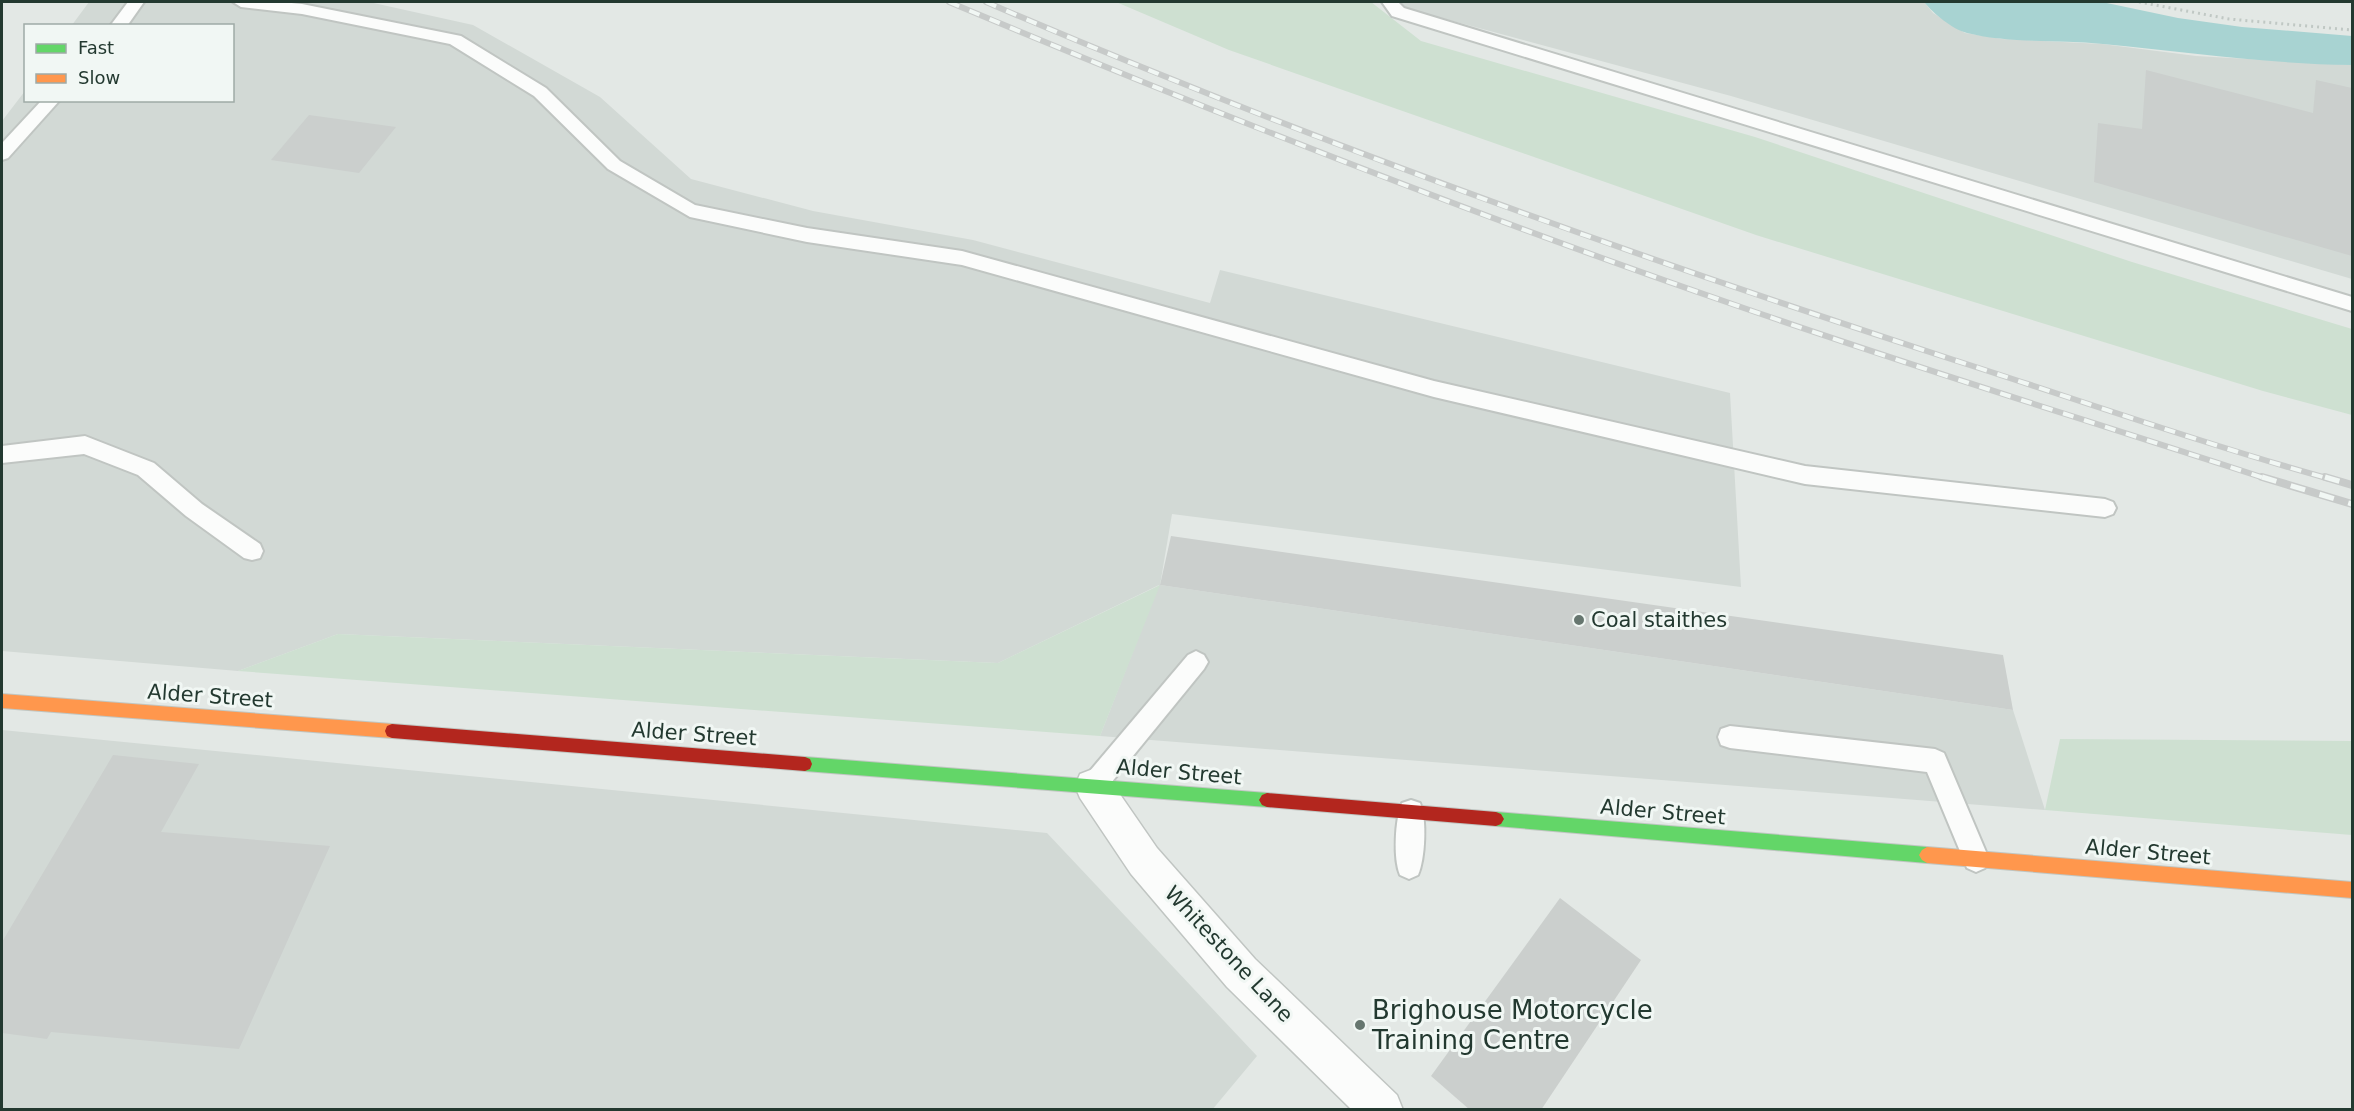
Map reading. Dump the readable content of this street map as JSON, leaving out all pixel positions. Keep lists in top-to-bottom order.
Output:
{
  "streets": {
    "street": ["Alder Street", "Whitestone Lane"]
  },
  "crossings": [
    ["Alder Street", "Whitestone Lane"]
  ],
  "places": ["Coal staithes", "Brighouse Motorcycle Training Centre"],
  "legend": ["Fast", "Slow"]
}
